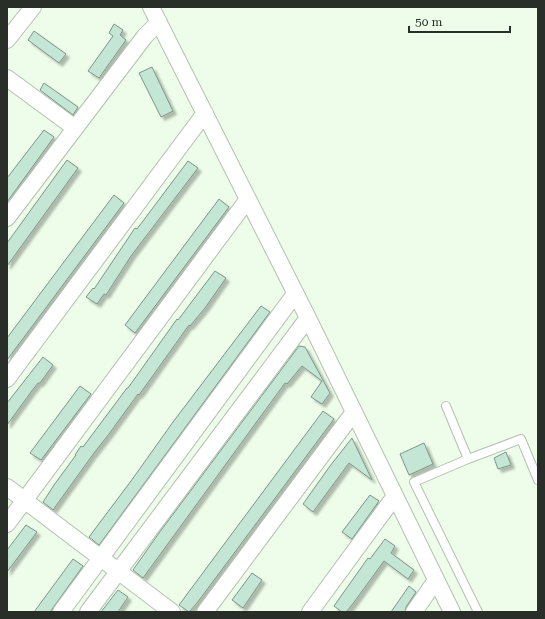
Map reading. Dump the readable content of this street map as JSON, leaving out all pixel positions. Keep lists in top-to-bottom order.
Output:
{
  "scale_bar": "50 m"
}
